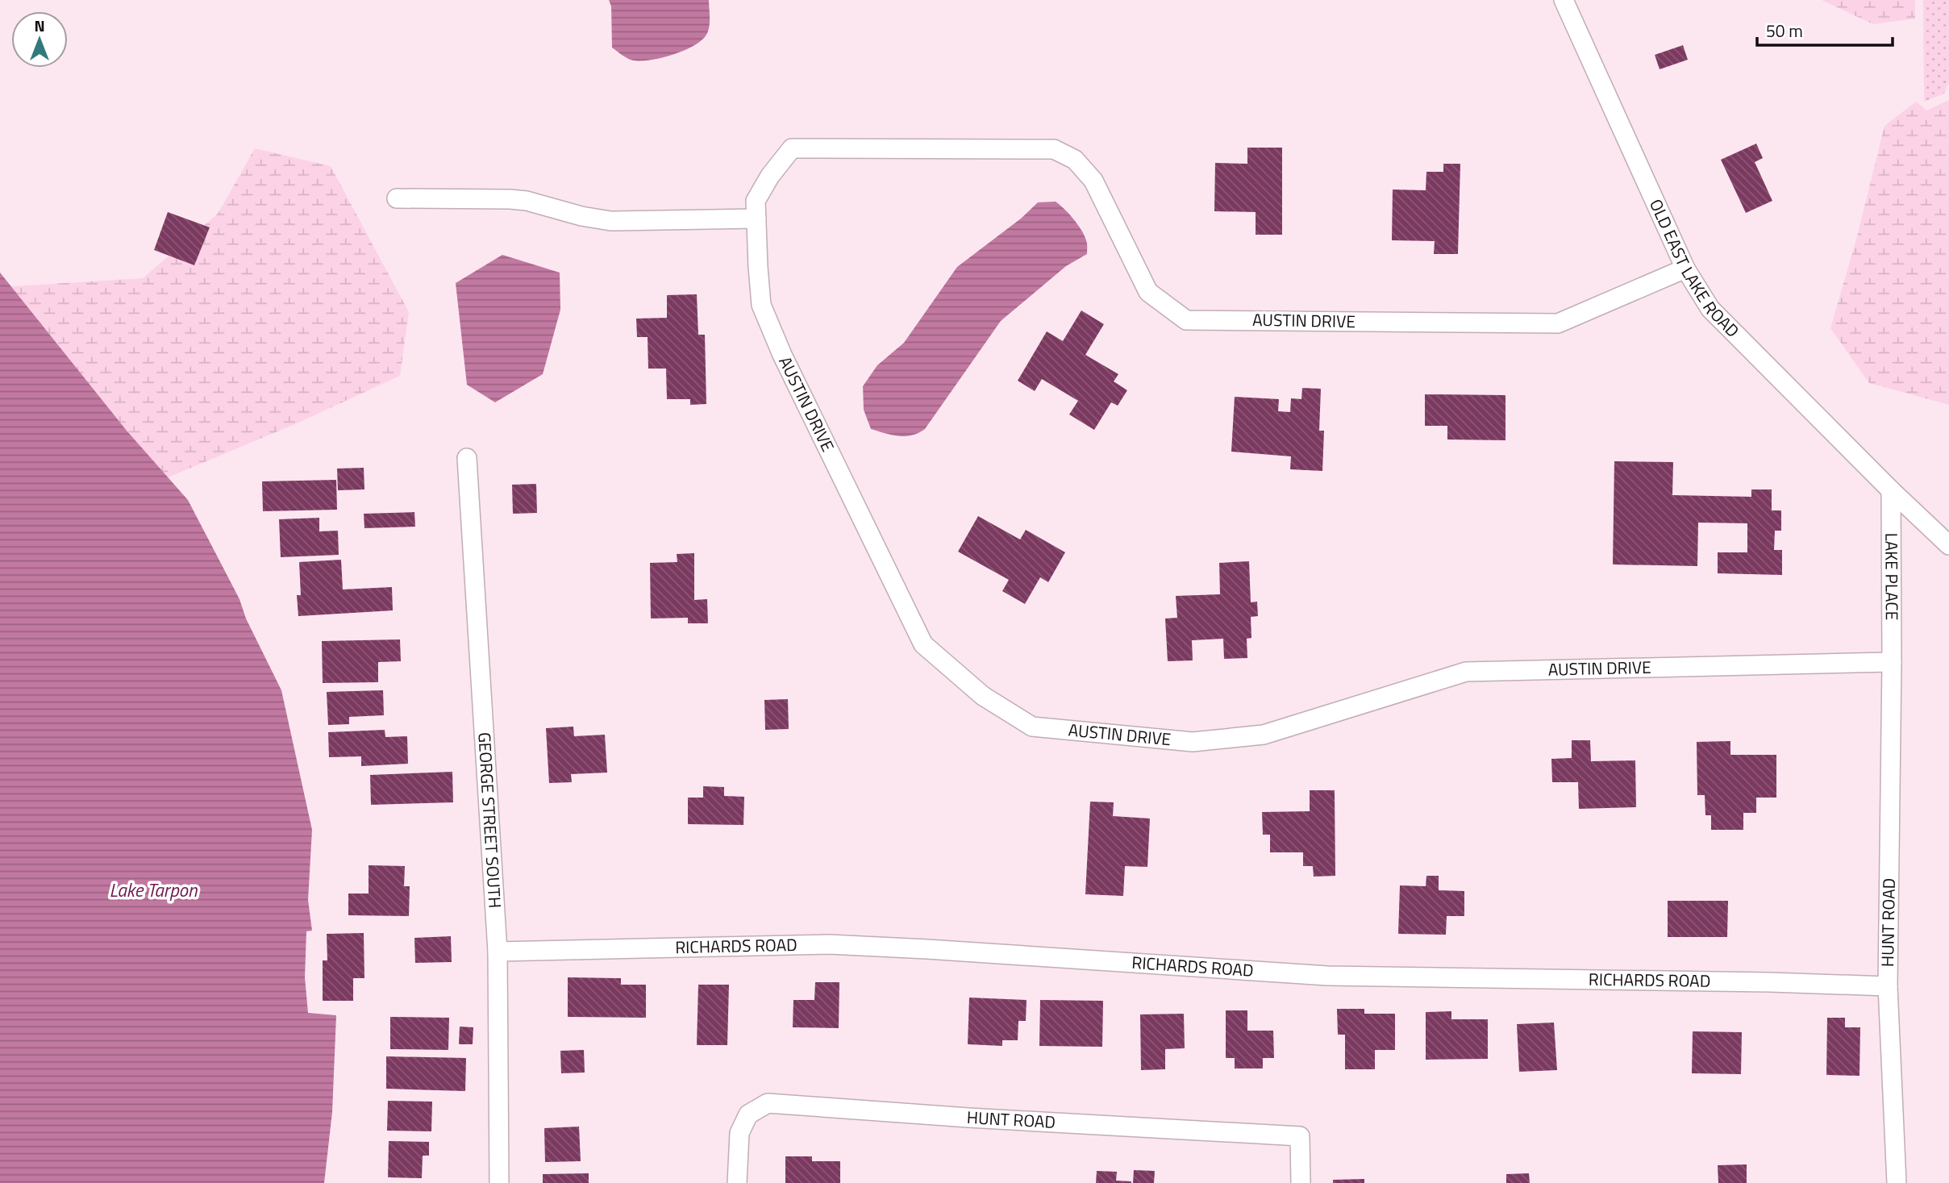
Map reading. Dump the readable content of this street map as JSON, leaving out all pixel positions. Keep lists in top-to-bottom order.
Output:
{
  "streets": {
    "street": [
      "OLD EAST LAKE ROAD",
      "AUSTIN DRIVE",
      "LAKE PLACE",
      "GEORGE STREET SOUTH",
      "HUNT ROAD",
      "RICHARDS ROAD"
    ]
  },
  "crossings": [
    ["OLD EAST LAKE ROAD", "AUSTIN DRIVE"],
    ["OLD EAST LAKE ROAD", "LAKE PLACE"],
    ["AUSTIN DRIVE", "LAKE PLACE"],
    ["AUSTIN DRIVE", "HUNT ROAD"],
    ["LAKE PLACE", "HUNT ROAD"],
    ["GEORGE STREET SOUTH", "RICHARDS ROAD"],
    ["HUNT ROAD", "RICHARDS ROAD"]
  ],
  "water": ["Lake Tarpon"],
  "scale_bar": "50 m",
  "north": "top"
}
